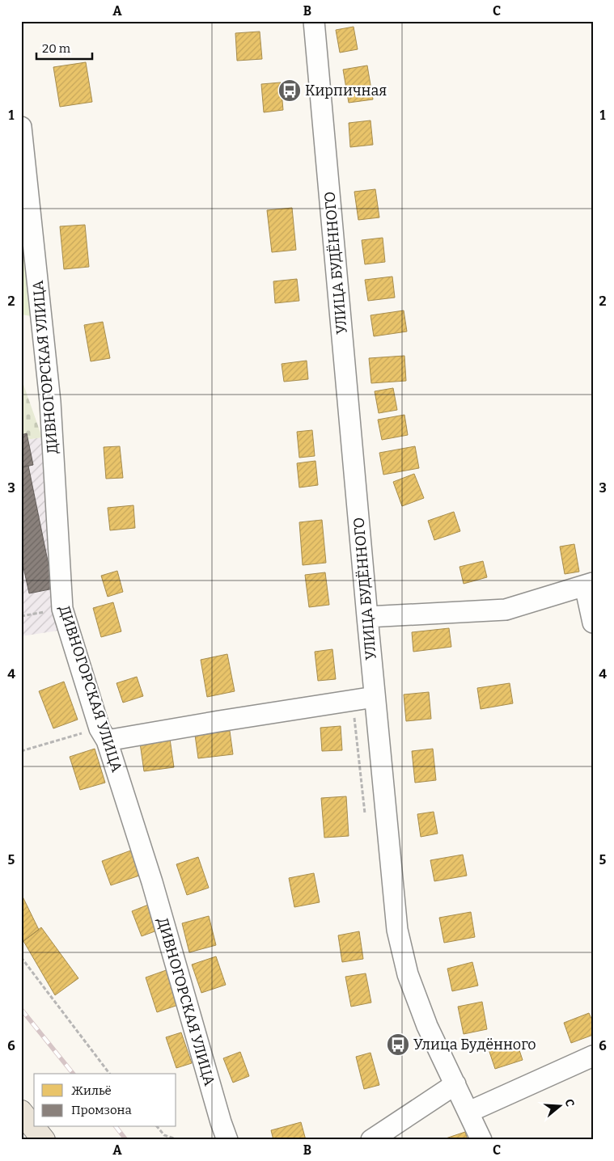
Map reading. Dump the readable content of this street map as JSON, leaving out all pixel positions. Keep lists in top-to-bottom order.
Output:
{
  "streets": {
    "street": ["УЛИЦА БУДЁННОГО", "ДИВНОГОРСКАЯ УЛИЦА"]
  },
  "places": {
    "bus stop": ["Кирпичная", "Улица Будённого"]
  },
  "legend": ["Жильё", "Промзона"],
  "scale_bar": "20 m",
  "north": "right",
  "grid": {
    "columns": ["A", "B", "C"],
    "rows": [
      "1",
      "2",
      "3",
      "4",
      "5",
      "6"
    ]
  }
}
